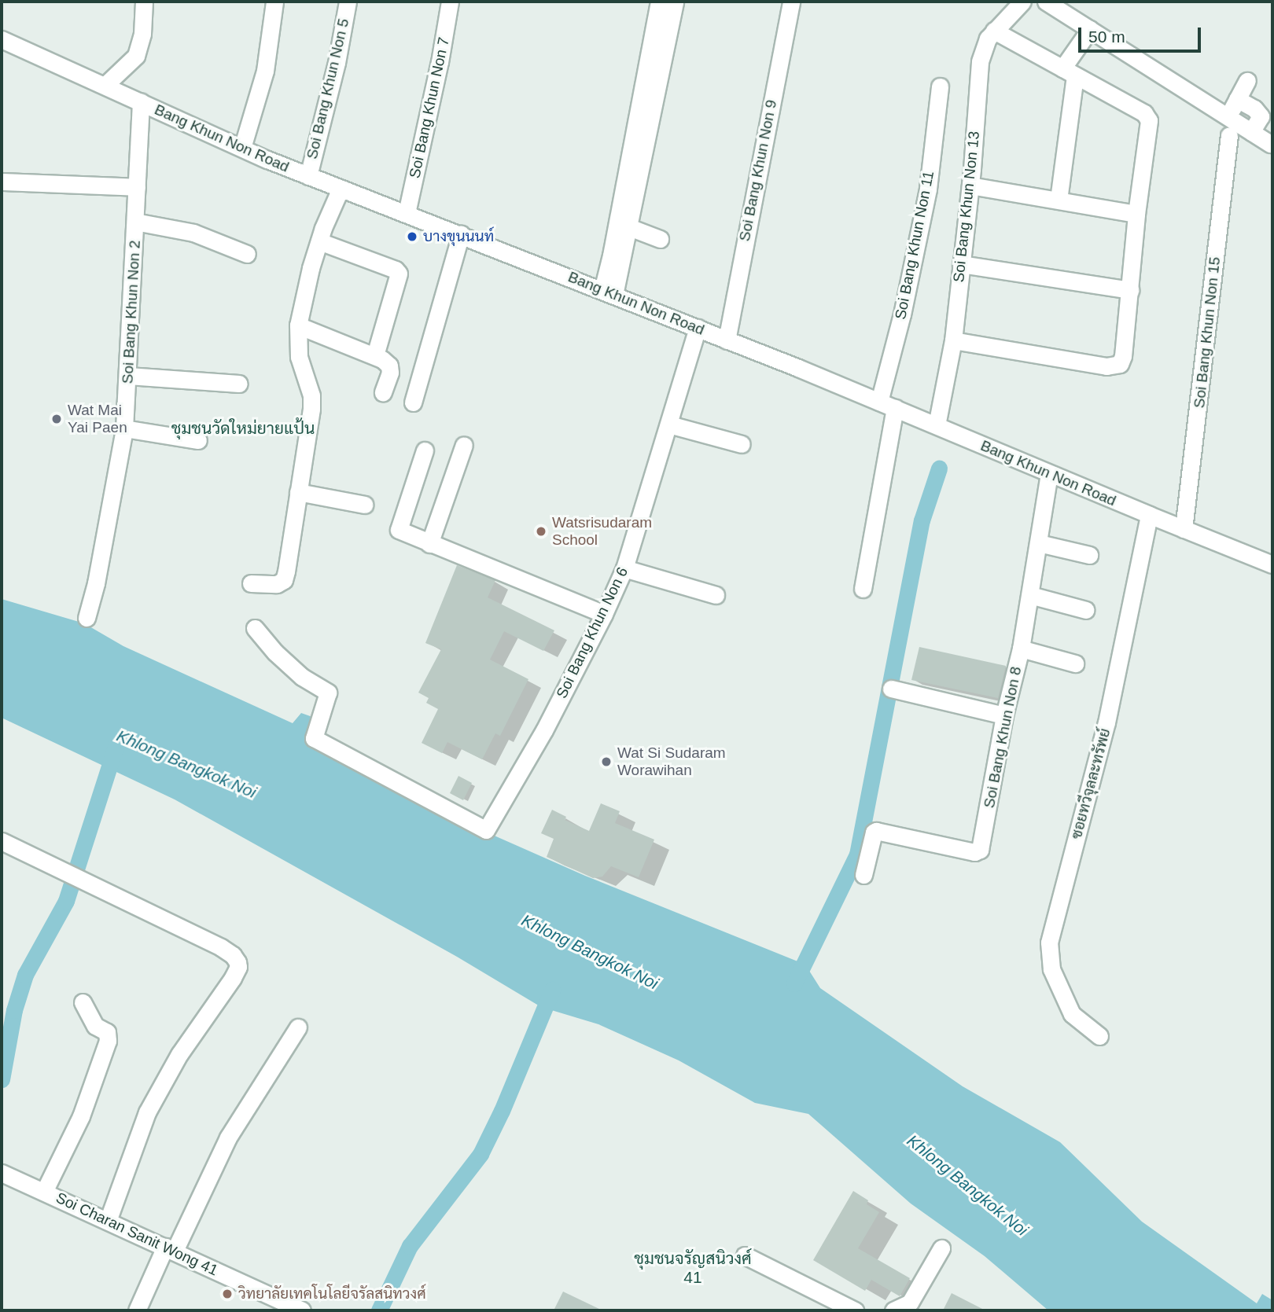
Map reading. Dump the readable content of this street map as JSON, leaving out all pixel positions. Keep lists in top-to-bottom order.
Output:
{
  "streets": {
    "street": [
      "Soi Bang Khun Non 5",
      "Soi Bang Khun Non 7",
      "Bang Khun Non Road",
      "Soi Bang Khun Non 9",
      "Soi Bang Khun Non 13",
      "Soi Bang Khun Non 11",
      "Soi Bang Khun Non 2",
      "Soi Bang Khun Non 15",
      "Soi Bang Khun Non 6",
      "Soi Bang Khun Non 8",
      "ซอยทวีจุลละทรัพย์",
      "Soi Charan Sanit Wong 41"
    ]
  },
  "crossings": [
    ["Soi Bang Khun Non 5", "Bang Khun Non Road"],
    ["Soi Bang Khun Non 7", "Bang Khun Non Road"],
    ["Bang Khun Non Road", "Soi Bang Khun Non 9"],
    ["Bang Khun Non Road", "Soi Bang Khun Non 13"],
    ["Bang Khun Non Road", "Soi Bang Khun Non 11"],
    ["Bang Khun Non Road", "Soi Bang Khun Non 2"],
    ["Bang Khun Non Road", "Soi Bang Khun Non 15"],
    ["Bang Khun Non Road", "Soi Bang Khun Non 6"],
    ["Bang Khun Non Road", "Soi Bang Khun Non 8"],
    ["Bang Khun Non Road", "ซอยทวีจุลละทรัพย์"]
  ],
  "districts": ["ชุมชนวัดใหม่ยายแป้น", "ชุมชนจรัญสนิวงศ์ 41"],
  "water": ["Khlong Bangkok Noi"],
  "places": [
    "บางขุนนนท์",
    "Wat Mai Yai Paen",
    "Watsrisudaram School",
    "Wat Si Sudaram Worawihan",
    "วิทยาลัยเทคโนโลยีจรัลสนิทวงศ์"
  ],
  "scale_bar": "50 m"
}
